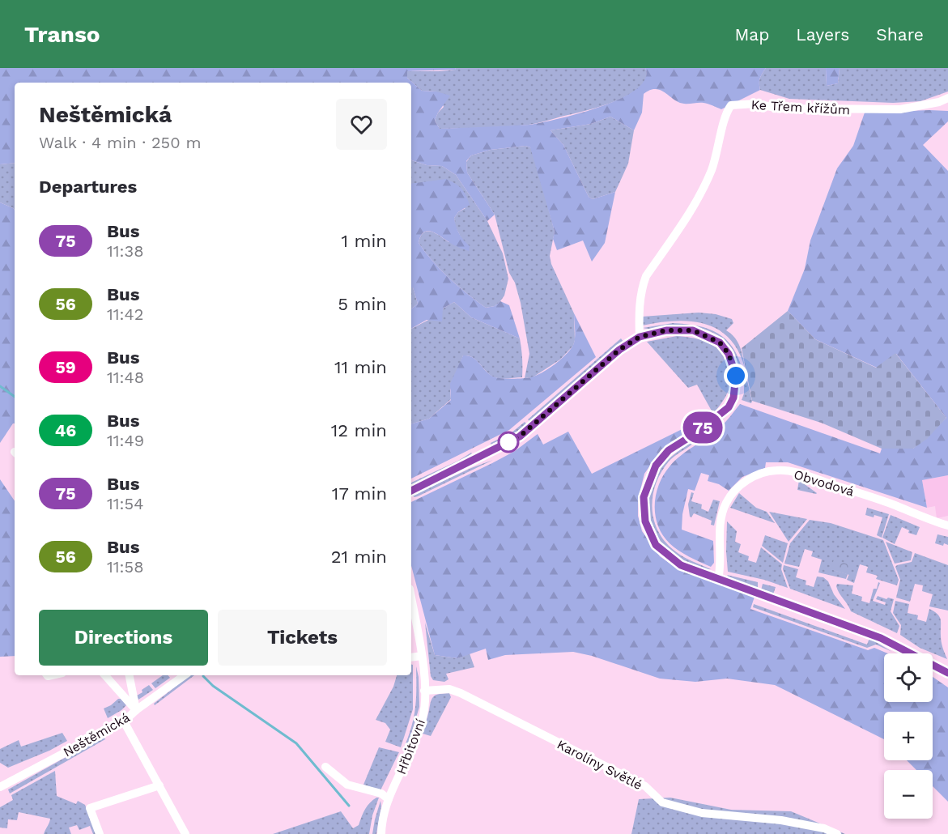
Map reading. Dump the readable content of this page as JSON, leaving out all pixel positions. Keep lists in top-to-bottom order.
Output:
{
  "streets": {
    "street": [
      "Ke Třem křížům",
      "Obvodová",
      "Neštěmická",
      "Hřbitovní",
      "Karolíny Světlé"
    ]
  },
  "crossings": [
    ["Hřbitovní", "Karolíny Světlé"]
  ],
  "lines": ["bus line 75"],
  "page": {
    "header": "Transo",
    "nav": ["Map", "Layers", "Share"],
    "on_map": "75",
    "heading": [
      ["Neštěmická", "Walk · 4 min · 250 m"],
      "Departures"
    ],
    "list": [
      {
        "mark": "75",
        "name": "Bus",
        "note": "11:38",
        "value": "1 min"
      },
      {
        "mark": "56",
        "name": "Bus",
        "note": "11:42",
        "value": "5 min"
      },
      {
        "mark": "59",
        "name": "Bus",
        "note": "11:48",
        "value": "11 min"
      },
      {
        "mark": "46",
        "name": "Bus",
        "note": "11:49",
        "value": "12 min"
      },
      {
        "mark": "75",
        "name": "Bus",
        "note": "11:54",
        "value": "17 min"
      },
      {
        "mark": "56",
        "name": "Bus",
        "note": "11:58",
        "value": "21 min"
      }
    ],
    "buttons": ["Directions", "Tickets"],
    "map_buttons": ["+", "−"]
  }
}
